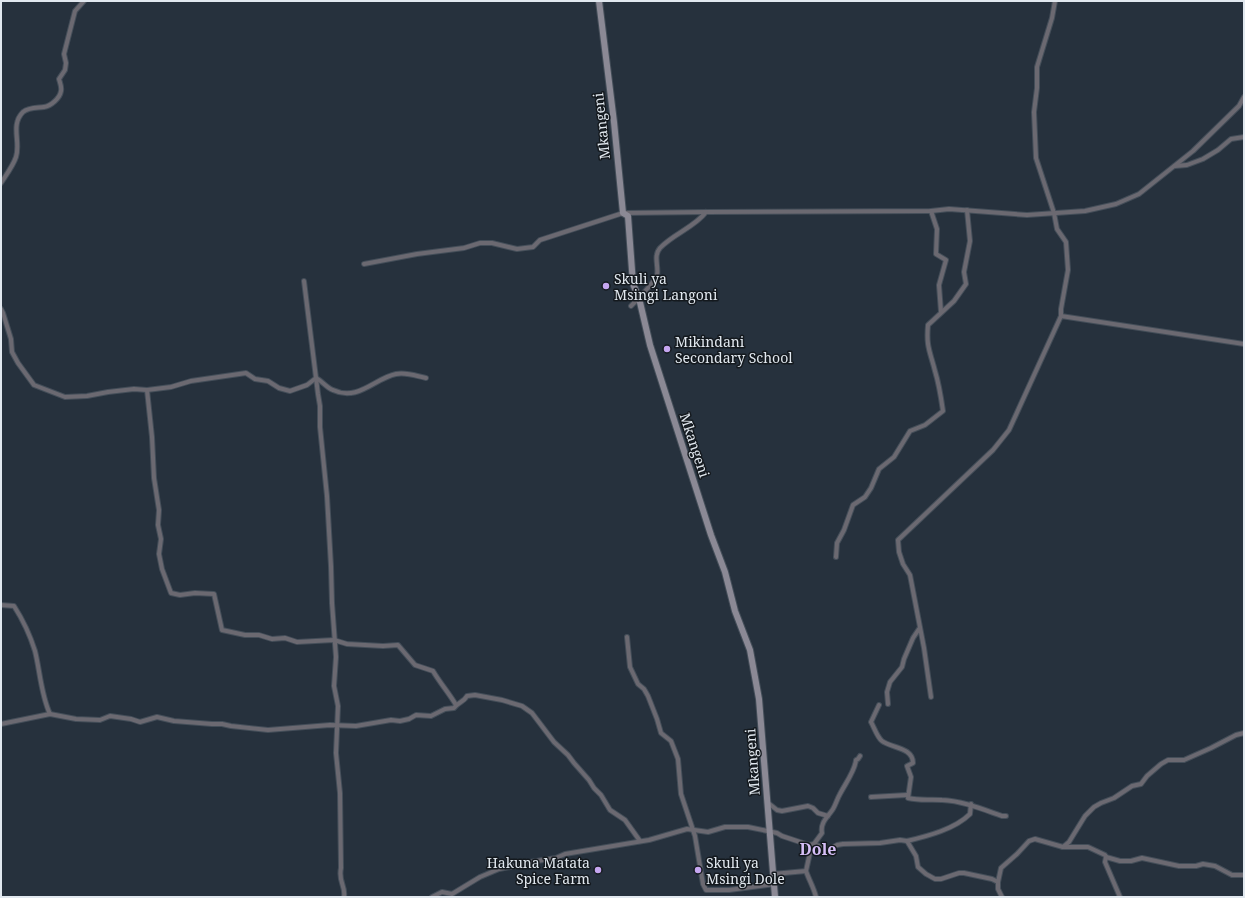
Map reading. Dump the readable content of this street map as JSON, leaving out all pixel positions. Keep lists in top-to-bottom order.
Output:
{
  "streets": {
    "street": ["Mkangeni"]
  },
  "districts": ["Dole"],
  "places": [
    "Skuli ya Msingi Langoni",
    "Mikindani Secondary School",
    "Hakuna Matata Spice Farm",
    "Skuli ya Msingi Dole"
  ]
}
